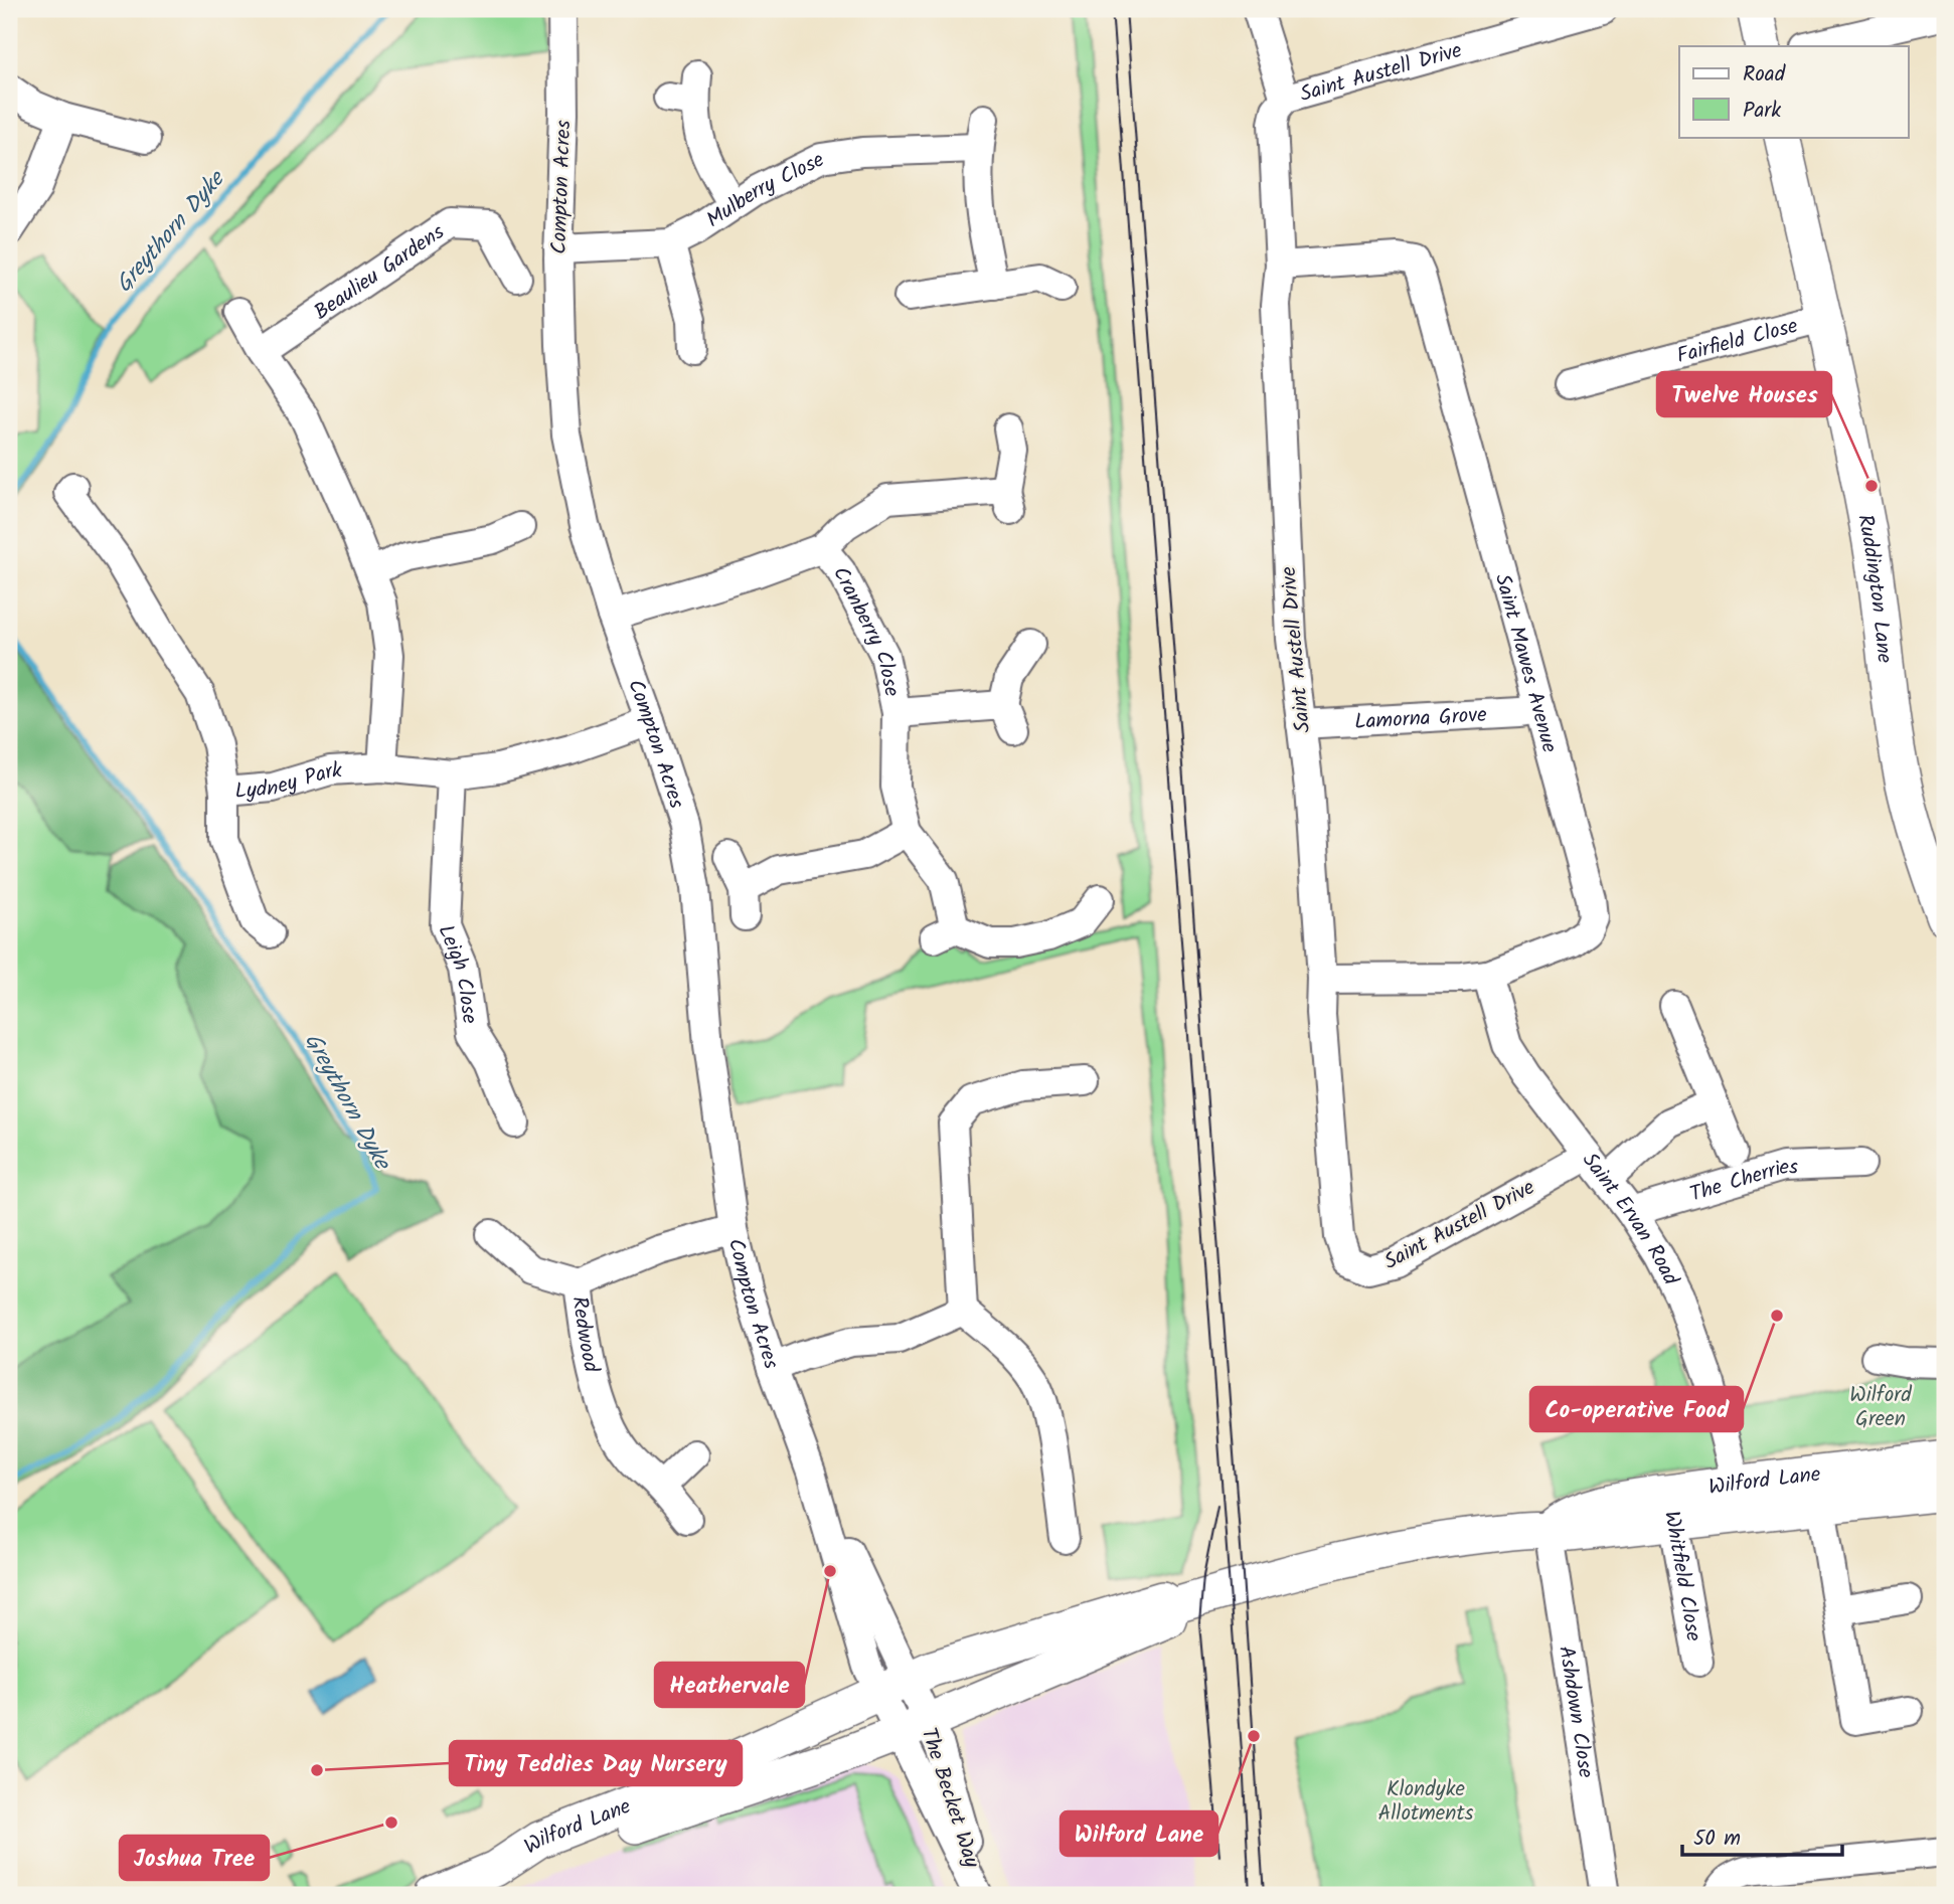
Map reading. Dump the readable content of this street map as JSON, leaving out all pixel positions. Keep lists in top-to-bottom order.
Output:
{
  "streets": {
    "main road": ["Ruddington Lane", "Wilford Lane"],
    "street": [
      "Saint Austell Drive",
      "Compton Acres",
      "Mulberry Close",
      "Beaulieu Gardens",
      "Fairfield Close",
      "Cranberry Close",
      "Saint Mawes Avenue",
      "Lamorna Grove",
      "Lydney Park",
      "Leigh Close",
      "The Cherries",
      "Saint Ervan Road",
      "Redwood",
      "Whitfield Close",
      "Ashdown Close",
      "The Becket Way"
    ]
  },
  "crossings": [
    ["Saint Austell Drive", "Saint Mawes Avenue"],
    ["Saint Austell Drive", "Lamorna Grove"],
    ["Saint Austell Drive", "Saint Ervan Road"],
    ["Compton Acres", "Mulberry Close"],
    ["Compton Acres", "Cranberry Close"],
    ["Compton Acres", "Lydney Park"],
    ["Compton Acres", "Redwood"],
    ["Compton Acres", "Wilford Lane"],
    ["Compton Acres", "The Becket Way"],
    ["Fairfield Close", "Ruddington Lane"],
    ["Saint Mawes Avenue", "Lamorna Grove"],
    ["Saint Mawes Avenue", "Saint Ervan Road"],
    ["Lydney Park", "Leigh Close"],
    ["The Cherries", "Saint Ervan Road"],
    ["Saint Ervan Road", "Wilford Lane"],
    ["Wilford Lane", "Whitfield Close"],
    ["Wilford Lane", "Ashdown Close"],
    ["Wilford Lane", "The Becket Way"]
  ],
  "water": ["Greythorn Dyke"],
  "parks": ["Wilford Green", "Klondyke Allotments"],
  "places": [
    "Twelve Houses",
    "Co-operative Food",
    "Heathervale",
    "Wilford Lane",
    "Tiny Teddies Day Nursery",
    "Joshua Tree"
  ],
  "legend": ["Road", "Park"],
  "scale_bar": "50 m"
}
